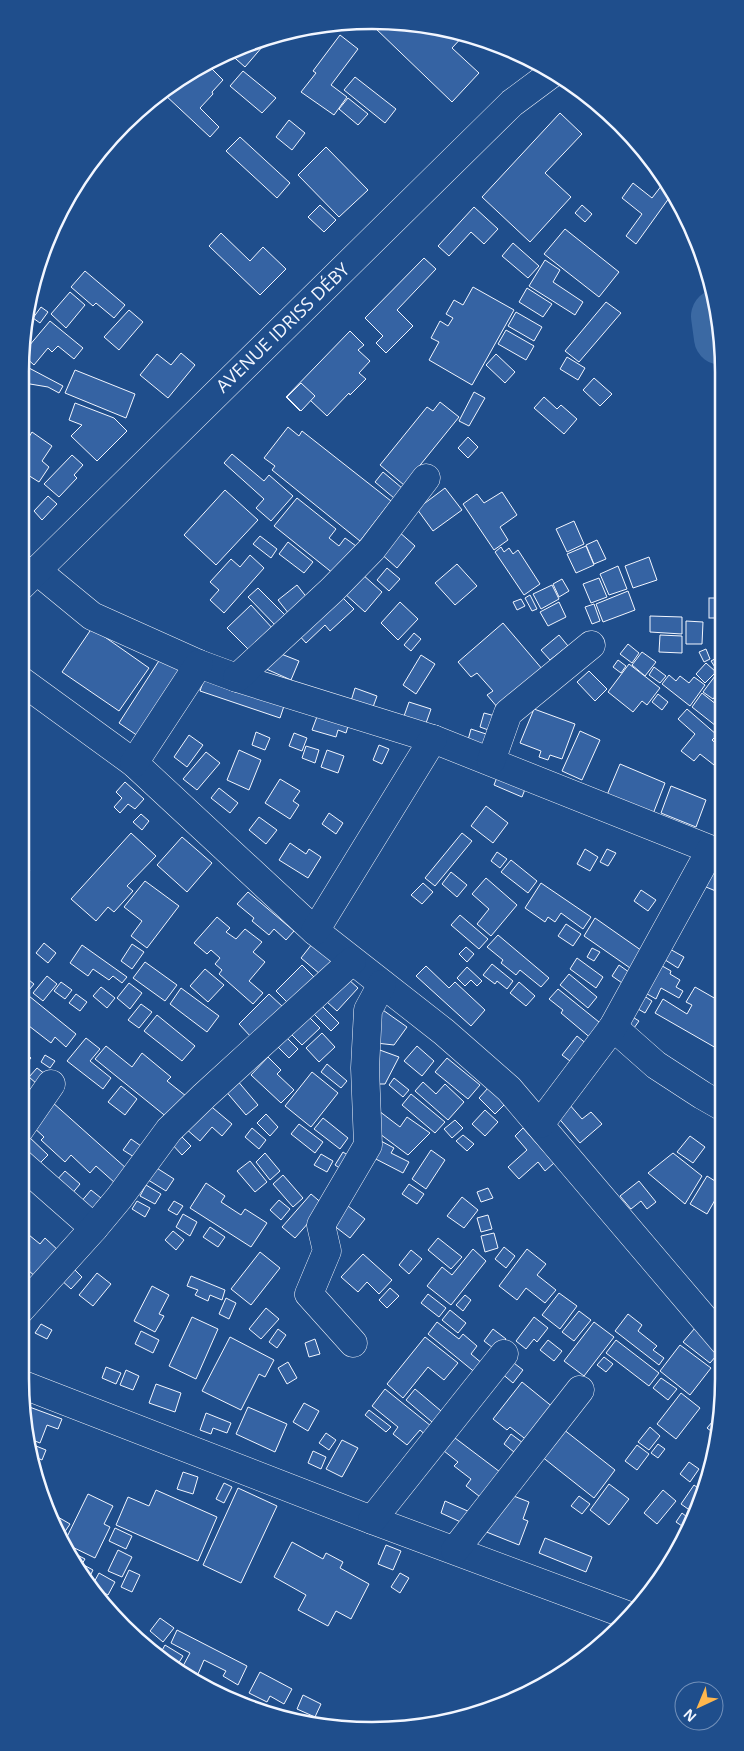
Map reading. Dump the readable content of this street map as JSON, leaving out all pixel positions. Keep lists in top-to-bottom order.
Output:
{
  "streets": {
    "street": ["AVENUE IDRISS DÉBY"]
  },
  "north": "bottom left"
}
